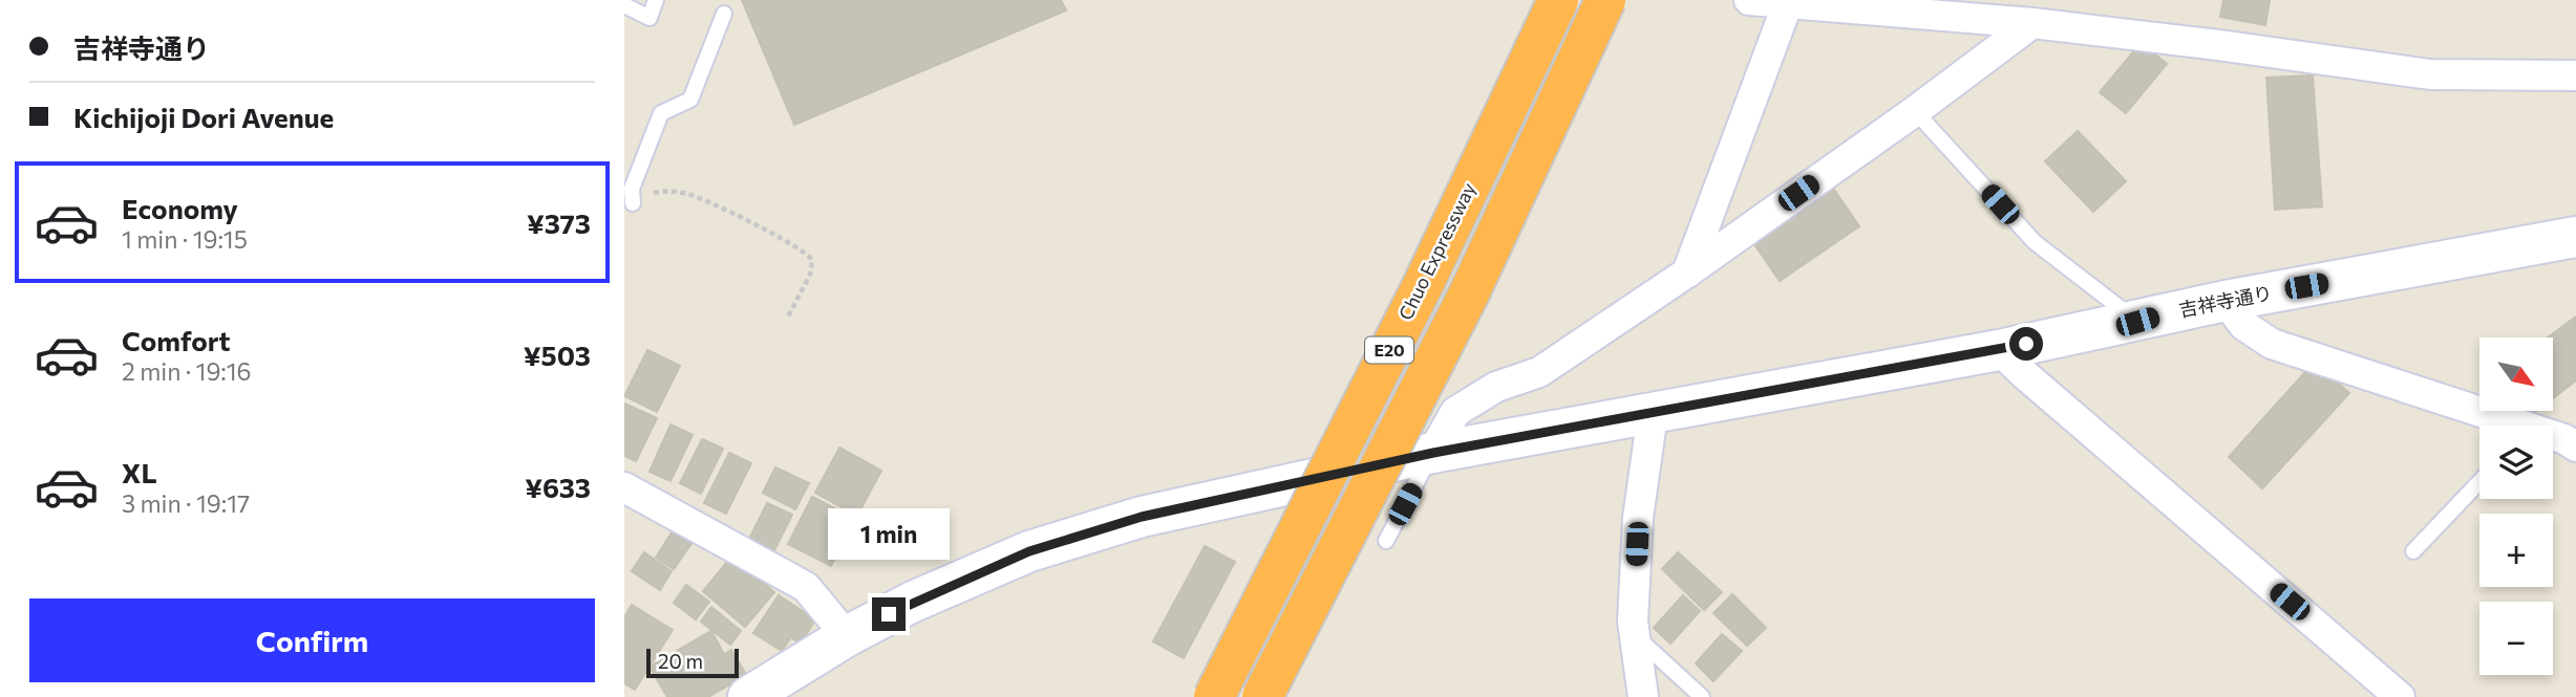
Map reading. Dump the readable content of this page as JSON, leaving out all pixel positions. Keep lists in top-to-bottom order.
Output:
{
  "streets": {
    "highway": ["Chuo Expressway", "E20"],
    "main road": ["吉祥寺通り"]
  },
  "scale_bar": "20 m",
  "north": "bottom right",
  "page": {
    "banner": ["吉祥寺通り", "Kichijoji Dori Avenue"],
    "list": [
      {
        "name": "Economy",
        "note": "1 min · 19:15",
        "value": "¥373"
      },
      {
        "name": "Comfort",
        "note": "2 min · 19:16",
        "value": "¥503"
      },
      {
        "name": "XL",
        "note": "3 min · 19:17",
        "value": "¥633"
      }
    ],
    "map_buttons": ["+", "−"],
    "bubble": "1 min",
    "buttons": "Confirm",
    "scale": "20 m"
  }
}
